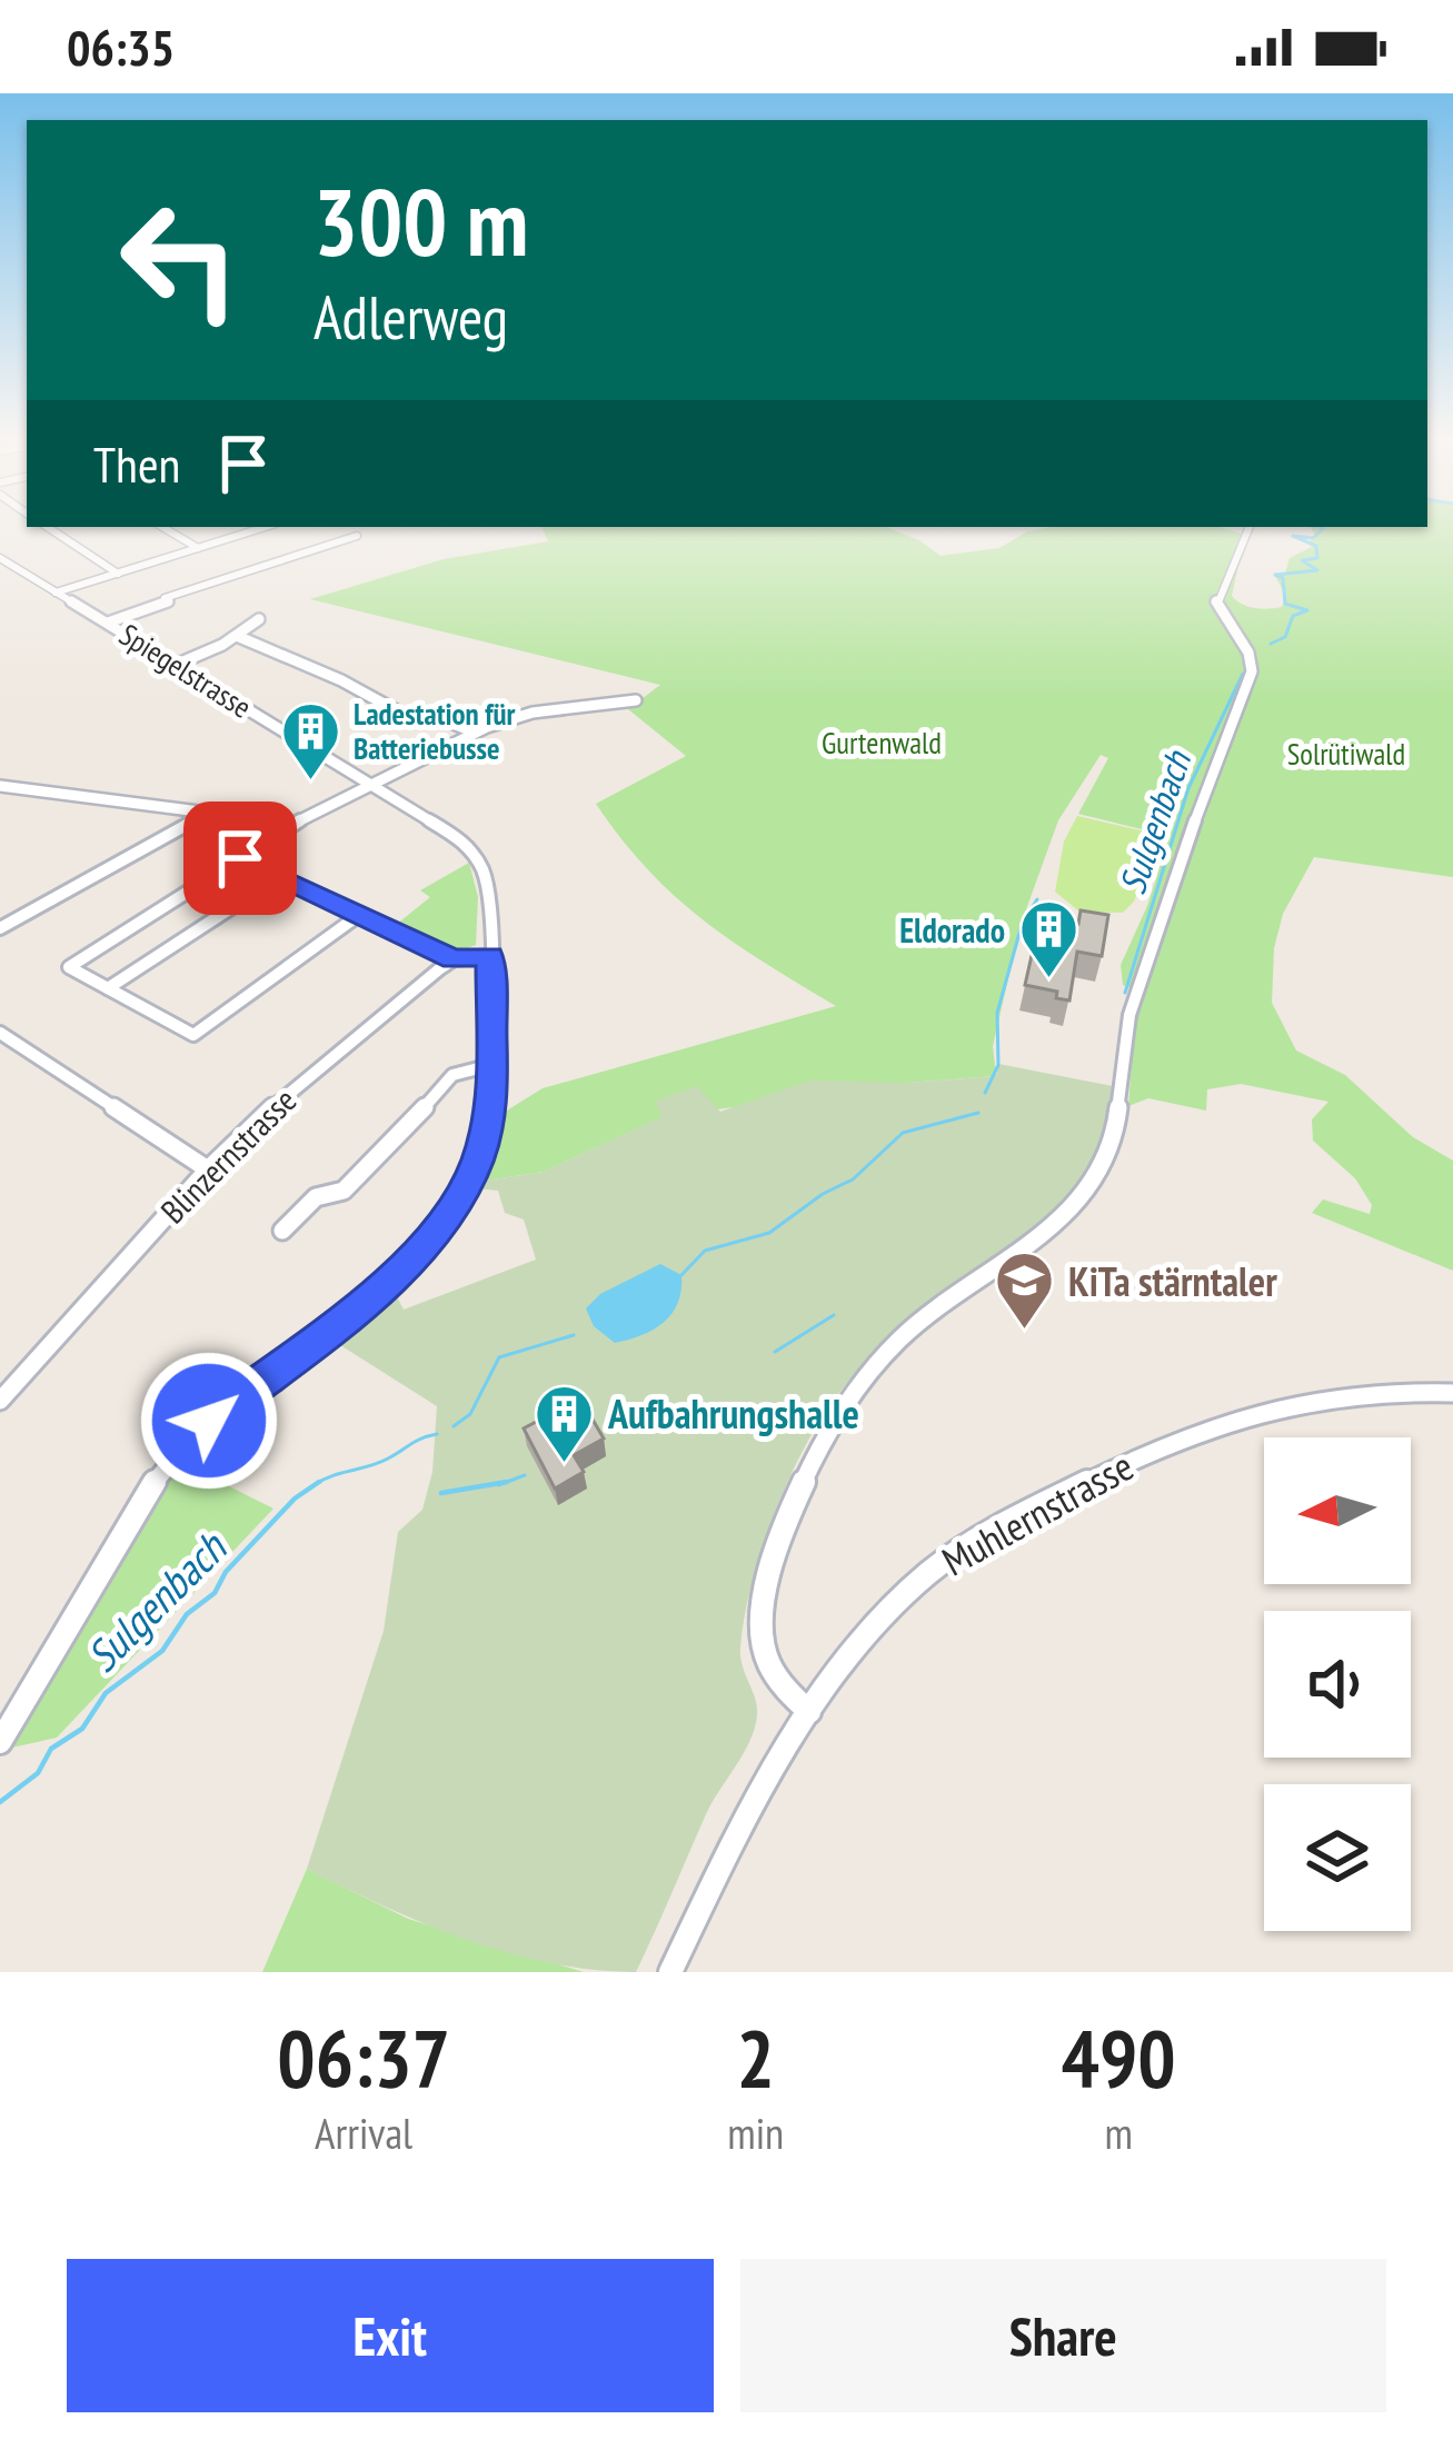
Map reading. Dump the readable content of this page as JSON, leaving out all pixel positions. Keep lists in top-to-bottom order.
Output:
{
  "streets": {
    "street": ["Spiegelstrasse", "Blinzernstrasse", "Muhlernstrasse"]
  },
  "water": ["Sulgenbach"],
  "parks": ["Gurtenwald", "Solrütiwald"],
  "places": {
    "building": ["Ladestation für Batteriebusse", "Eldorado", "Aufbahrungshalle"],
    "school or university": ["KiTa stärntaler"]
  },
  "north": "left",
  "page": {
    "status": "06:35",
    "turn": ["300 m", "Adlerweg"],
    "then": "Then",
    "eta": [
      "06:37",
      "Arrival",
      "2",
      "min",
      "490",
      "m"
    ],
    "buttons": ["Exit", "Share"]
  }
}
